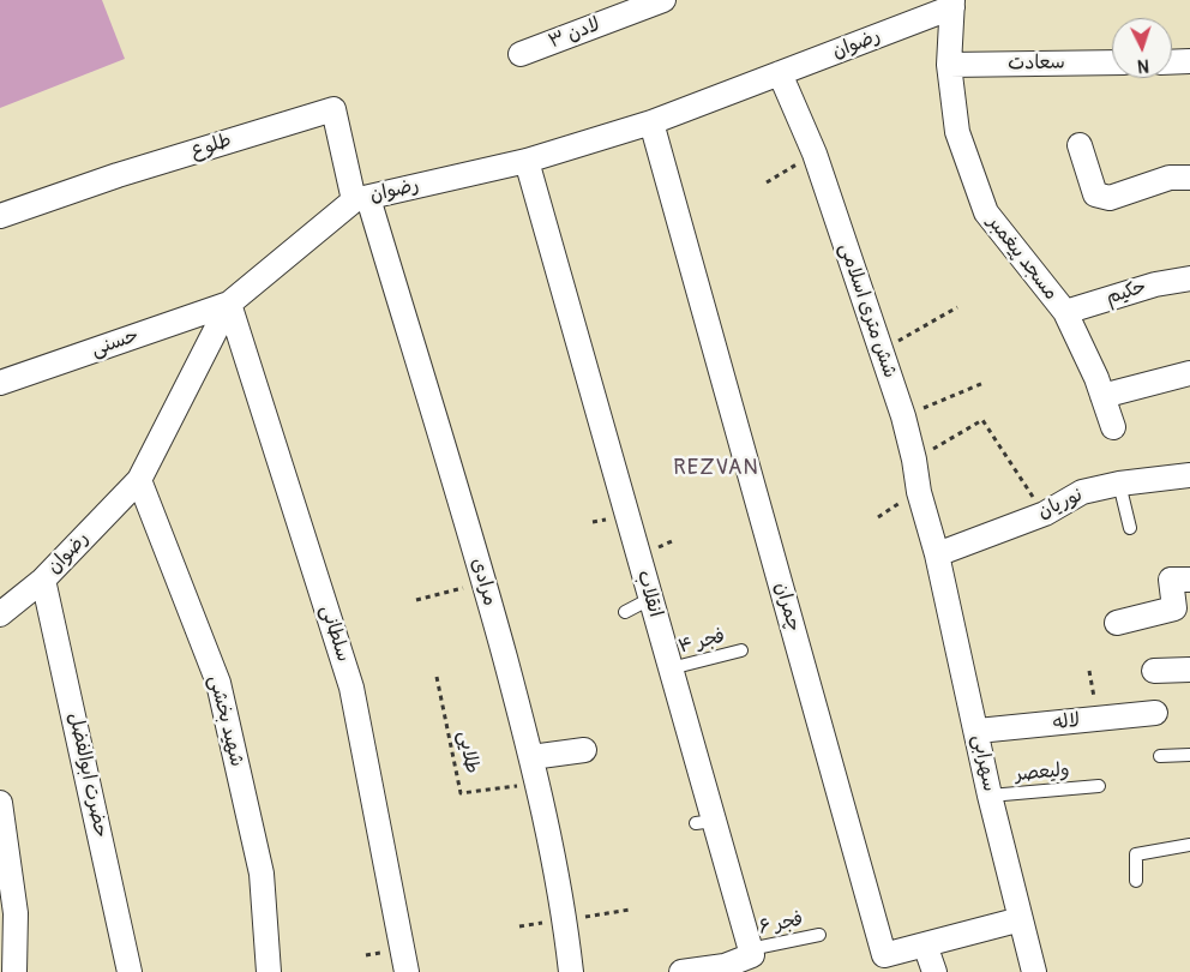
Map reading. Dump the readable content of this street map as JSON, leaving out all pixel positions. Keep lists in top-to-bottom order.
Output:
{
  "streets": {
    "street": [
      "لادن ۳",
      "رضوان",
      "سعادت",
      "طلوع",
      "مسجد پیغمبر",
      "حکیم",
      "شش متری اسلامی",
      "حسنی",
      "نوریان",
      "مرادی",
      "انقلاب",
      "چمران",
      "سلطانی",
      "شهید بخشی",
      "لاله",
      "سهرابی",
      "حضرت ابوالفضل"
    ],
    "lane": ["فجر ۴", "ولیعصر", "فجر ۶"],
    "path": ["طلایی"]
  },
  "crossings": [
    ["رضوان", "طلوع"],
    ["رضوان", "مسجد پیغمبر"],
    ["رضوان", "شش متری اسلامی"],
    ["رضوان", "حسنی"],
    ["رضوان", "مرادی"],
    ["رضوان", "انقلاب"],
    ["رضوان", "چمران"],
    ["رضوان", "سلطانی"],
    ["رضوان", "شهید بخشی"],
    ["رضوان", "حضرت ابوالفضل"],
    ["سعادت", "مسجد پیغمبر"],
    ["طلوع", "مرادی"],
    ["مسجد پیغمبر", "حکیم"],
    ["شش متری اسلامی", "نوریان"],
    ["شش متری اسلامی", "سهرابی"],
    ["حسنی", "سلطانی"],
    ["نوریان", "سهرابی"],
    ["مرادی", "طلایی"],
    ["انقلاب", "فجر ۴"],
    ["انقلاب", "فجر ۶"],
    ["چمران", "سهرابی"],
    ["لاله", "سهرابی"],
    ["سهرابی", "ولیعصر"]
  ],
  "districts": ["REZVAN"],
  "north": "bottom"
}
